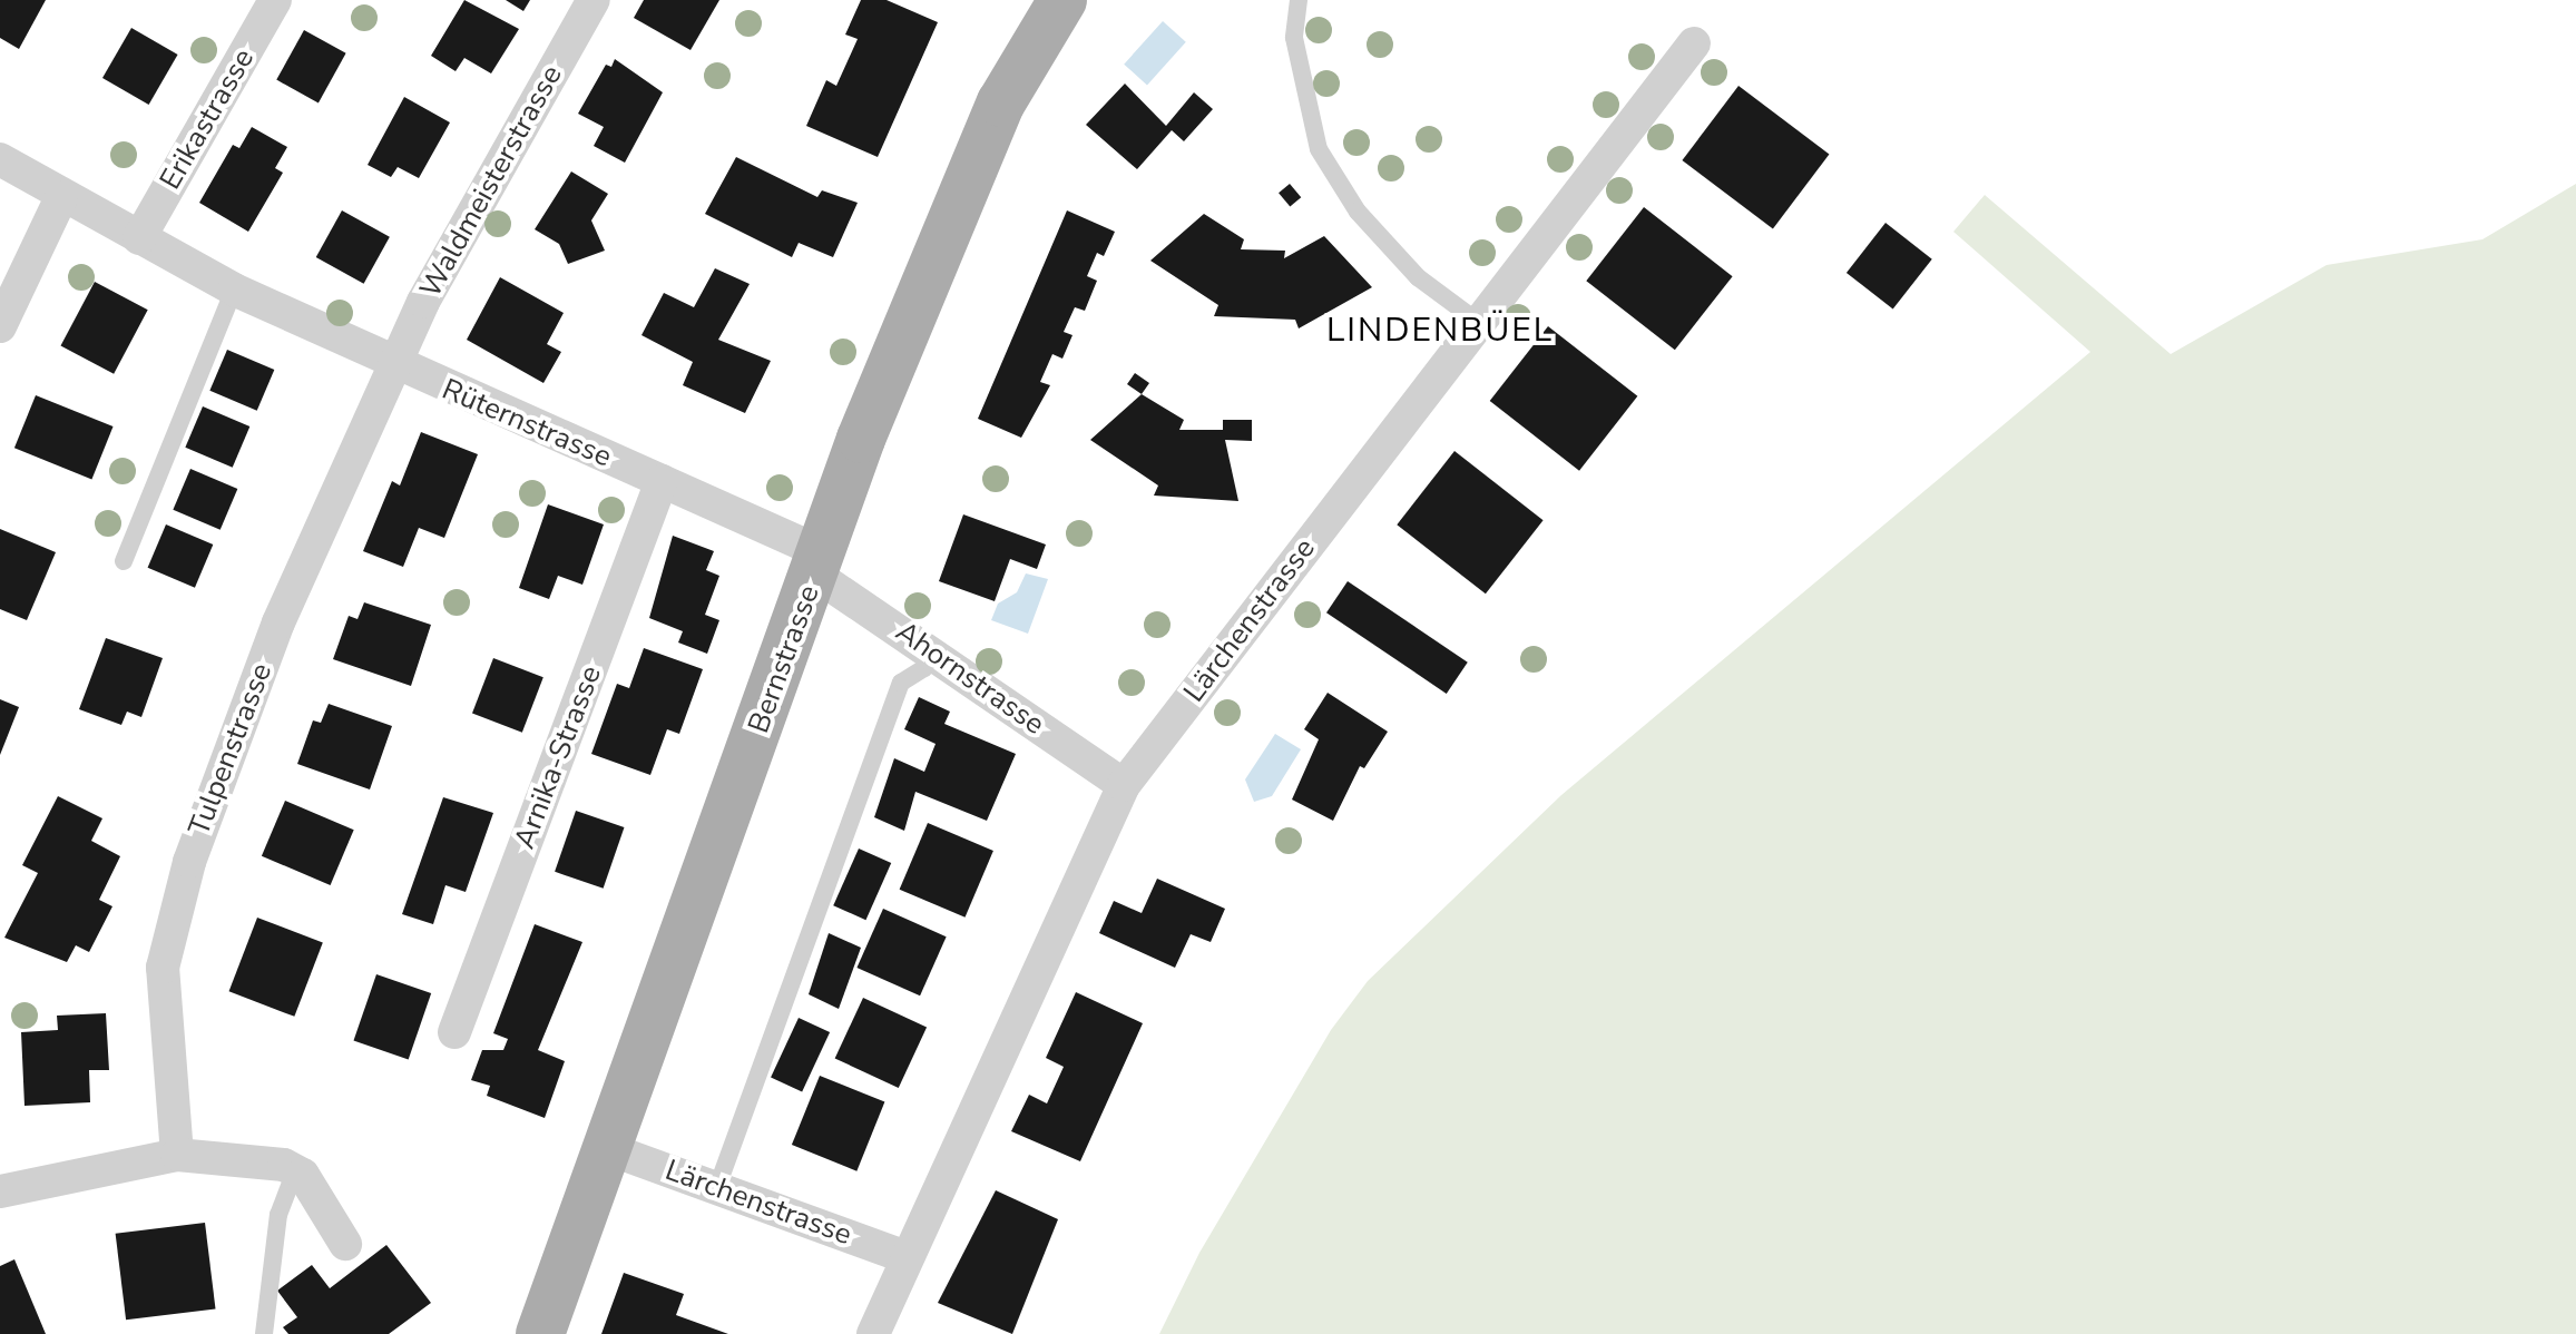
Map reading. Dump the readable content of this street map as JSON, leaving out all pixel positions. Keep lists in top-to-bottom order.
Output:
{
  "streets": {
    "main road": ["Bernstrasse"],
    "street": [
      "Erikastrasse",
      "Waldmeisterstrasse",
      "Rüternstrasse",
      "Lärchenstrasse",
      "Ahornstrasse",
      "Tulpenstrasse",
      "Arnika-Strasse"
    ]
  },
  "crossings": [
    ["Erikastrasse", "Rüternstrasse"],
    ["Waldmeisterstrasse", "Rüternstrasse"],
    ["Waldmeisterstrasse", "Tulpenstrasse"],
    ["Rüternstrasse", "Bernstrasse"],
    ["Rüternstrasse", "Ahornstrasse"],
    ["Rüternstrasse", "Tulpenstrasse"],
    ["Rüternstrasse", "Arnika-Strasse"],
    ["Lärchenstrasse", "Bernstrasse"],
    ["Lärchenstrasse", "Ahornstrasse"],
    ["Bernstrasse", "Ahornstrasse"]
  ],
  "districts": ["LINDENBÜEL"]
}
